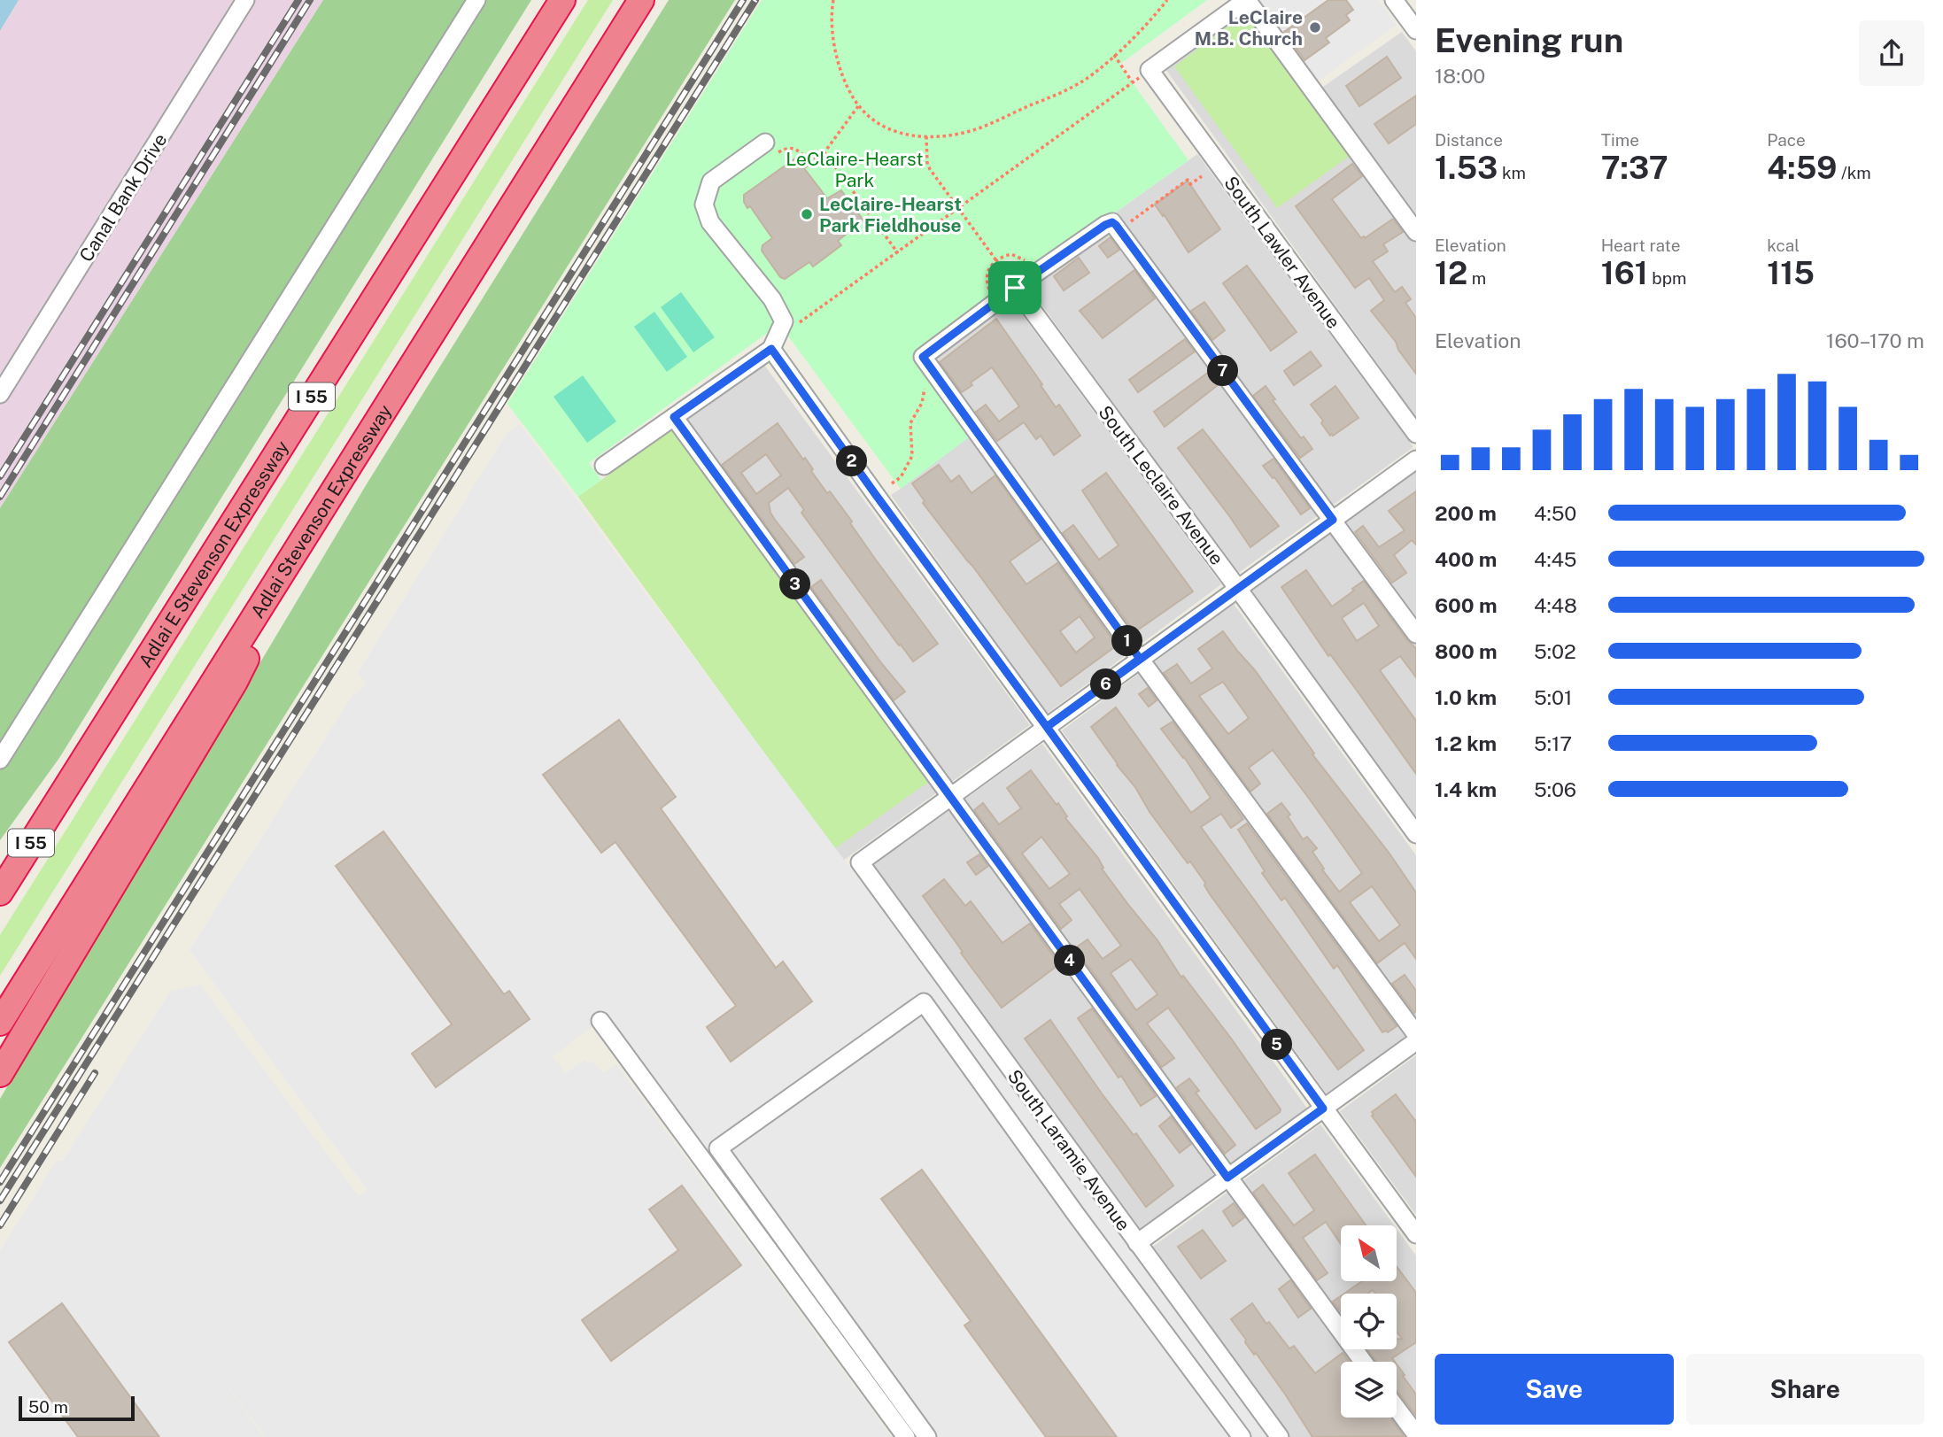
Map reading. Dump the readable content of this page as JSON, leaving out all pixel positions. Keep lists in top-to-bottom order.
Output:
{
  "streets": {
    "highway": ["I 55", "Adlai Stevenson Expressway", "Adlai E Stevenson Expressway"],
    "street": [
      "Canal Bank Drive",
      "South Lawler Avenue",
      "South Leclaire Avenue",
      "South Laramie Avenue"
    ]
  },
  "crossings": [
    ["I 55", "Adlai E Stevenson Expressway"]
  ],
  "parks": ["LeClaire-Hearst Park"],
  "places": ["LeClaire M.B. Church", "LeClaire-Hearst Park Fieldhouse"],
  "scale_bar": "50 m",
  "north": "top left",
  "page": {
    "heading": ["Evening run", "18:00"],
    "stats": [
      ["Distance", "1.53 km"],
      ["Time", "7:37"],
      ["Pace", "4:59 /km"],
      ["Elevation", "12 m"],
      ["Heart rate", "161 bpm"],
      ["kcal", "115"]
    ],
    "chart": ["Elevation", "160–170 m"],
    "pins": [
      "7",
      "2",
      "3",
      "1",
      "6",
      "4",
      "5"
    ],
    "list": [
      {
        "name": "200 m",
        "note": "4:50"
      },
      {
        "name": "400 m",
        "note": "4:45"
      },
      {
        "name": "600 m",
        "note": "4:48"
      },
      {
        "name": "800 m",
        "note": "5:02"
      },
      {
        "name": "1.0 km",
        "note": "5:01"
      },
      {
        "name": "1.2 km",
        "note": "5:17"
      },
      {
        "name": "1.4 km",
        "note": "5:06"
      }
    ],
    "buttons": ["Save", "Share"],
    "scale": "50 m"
  }
}
